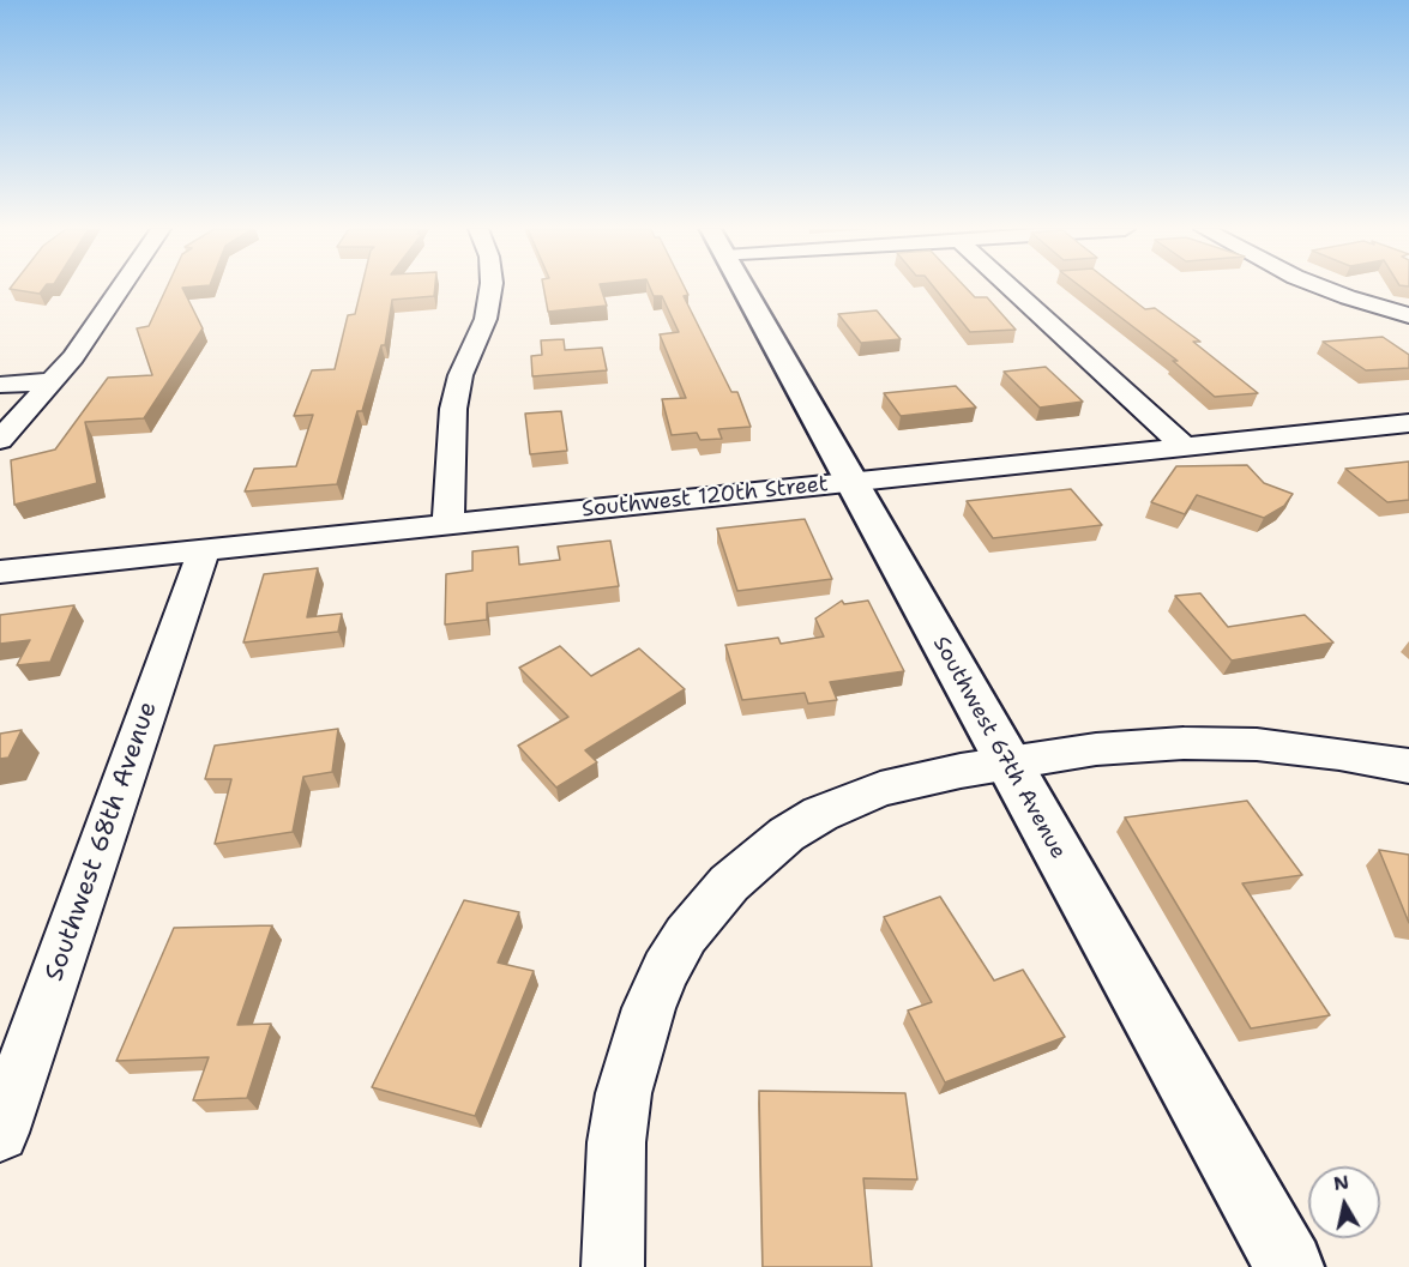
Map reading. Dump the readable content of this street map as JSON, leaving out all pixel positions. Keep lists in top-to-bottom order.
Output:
{
  "streets": {
    "main road": ["Southwest 67th Avenue"],
    "street": ["Southwest 120th Street", "Southwest 68th Avenue"]
  },
  "crossings": [
    ["Southwest 120th Street", "Southwest 67th Avenue"],
    ["Southwest 120th Street", "Southwest 68th Avenue"]
  ],
  "north": "top"
}
